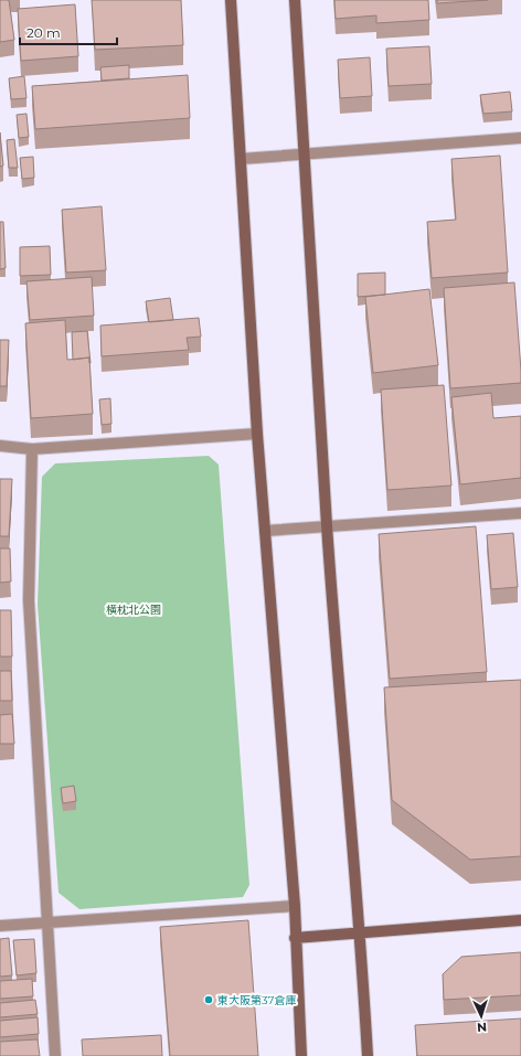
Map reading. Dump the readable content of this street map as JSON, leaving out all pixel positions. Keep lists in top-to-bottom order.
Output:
{
  "parks": ["横枕北公園"],
  "places": ["東大阪第37倉庫"],
  "scale_bar": "20 m",
  "north": "bottom"
}
